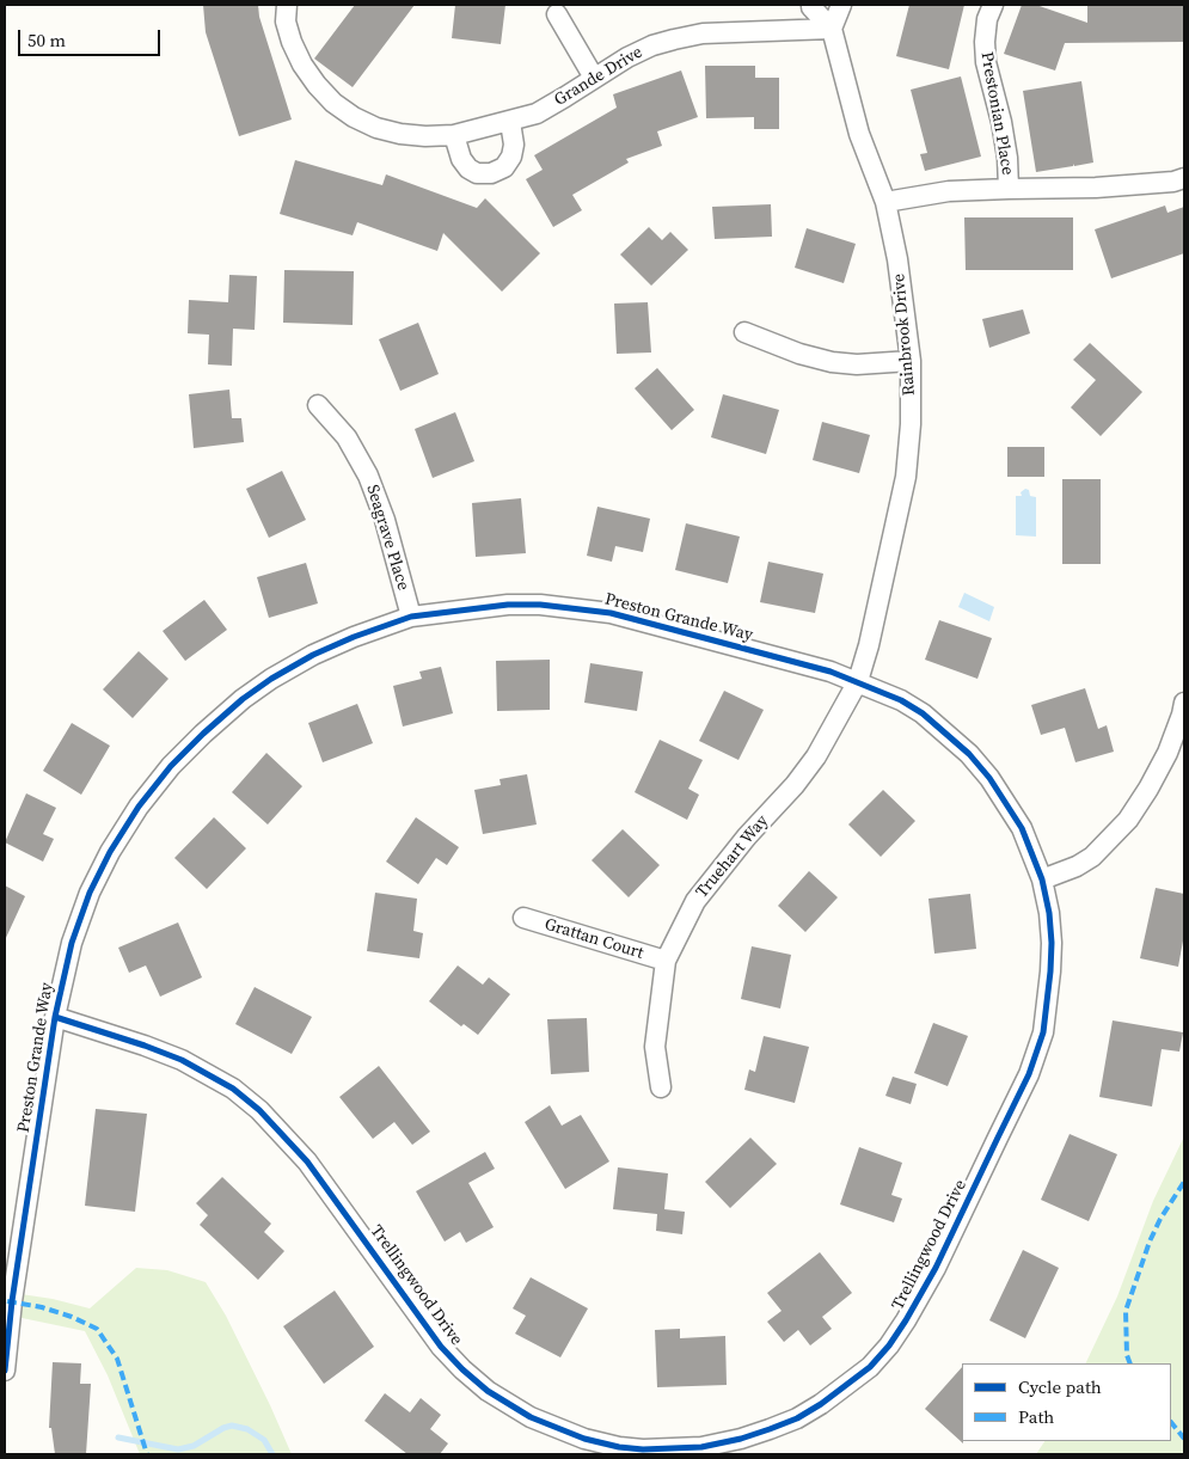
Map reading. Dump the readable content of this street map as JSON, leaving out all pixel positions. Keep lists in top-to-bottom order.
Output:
{
  "streets": {
    "street": [
      "Grande Drive",
      "Prestonian Place",
      "Rainbrook Drive",
      "Seagrave Place",
      "Preston Grande Way",
      "Truehart Way",
      "Grattan Court",
      "Trellingwood Drive"
    ]
  },
  "crossings": [
    ["Grande Drive", "Rainbrook Drive"],
    ["Prestonian Place", "Rainbrook Drive"],
    ["Rainbrook Drive", "Preston Grande Way"],
    ["Rainbrook Drive", "Truehart Way"],
    ["Rainbrook Drive", "Trellingwood Drive"],
    ["Seagrave Place", "Preston Grande Way"],
    ["Preston Grande Way", "Truehart Way"],
    ["Preston Grande Way", "Trellingwood Drive"],
    ["Truehart Way", "Grattan Court"],
    ["Truehart Way", "Trellingwood Drive"]
  ],
  "legend": ["Cycle path", "Path"],
  "scale_bar": "50 m"
}
